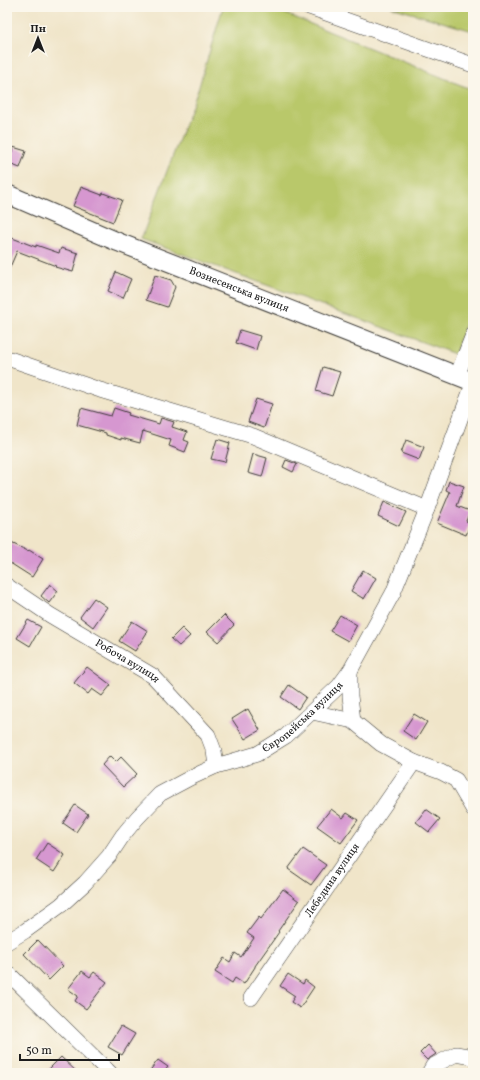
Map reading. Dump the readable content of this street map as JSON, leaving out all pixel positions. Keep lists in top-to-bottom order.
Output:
{
  "streets": {
    "main road": ["Вознесенська вулиця"],
    "street": ["Робоча вулиця", "Європейська вулиця", "Лебедина вулиця"]
  },
  "crossings": [
    ["Вознесенська вулиця", "Європейська вулиця"],
    ["Робоча вулиця", "Європейська вулиця"]
  ],
  "scale_bar": "50 m",
  "north": "top"
}
